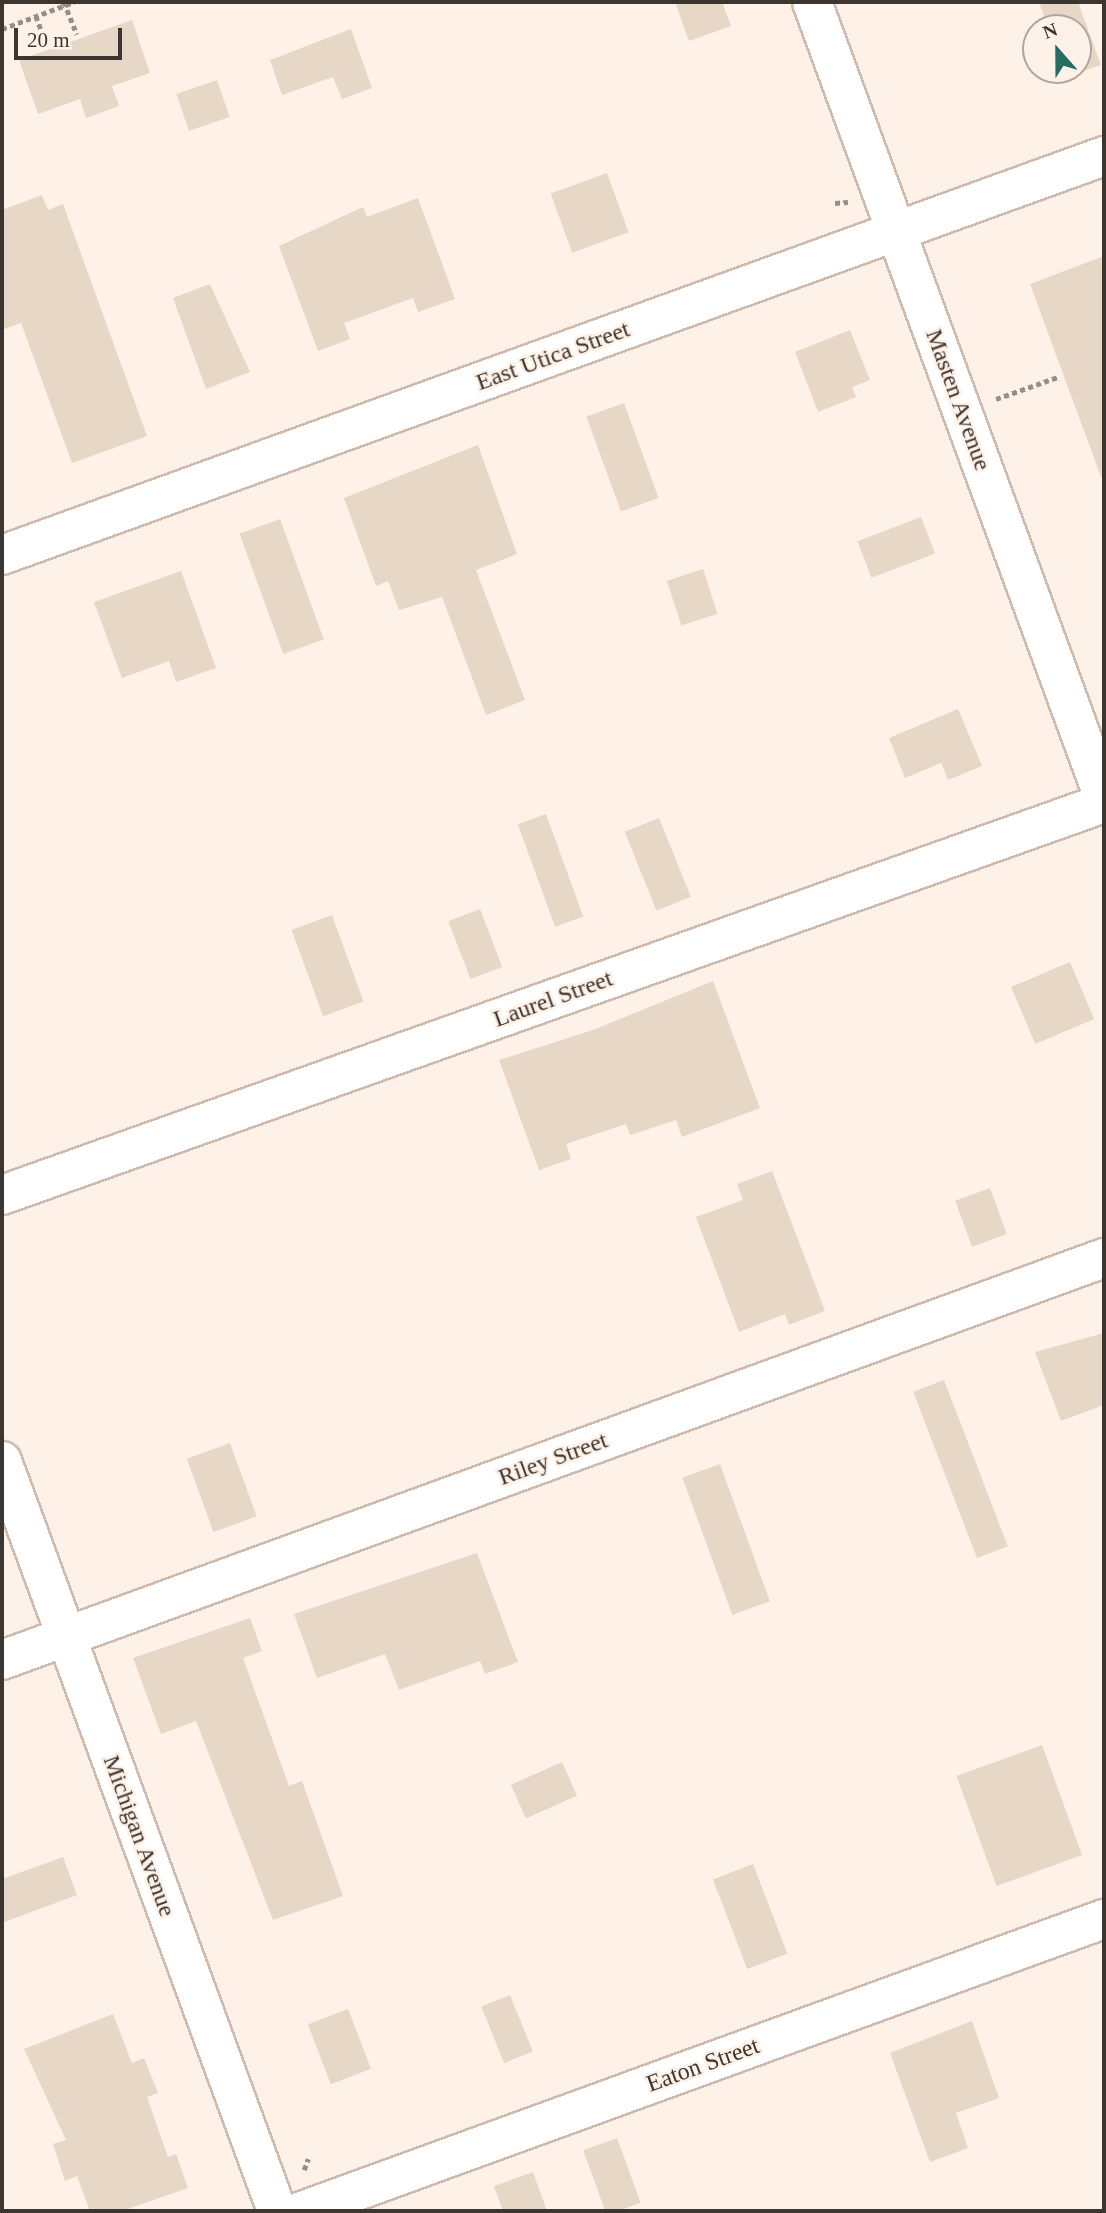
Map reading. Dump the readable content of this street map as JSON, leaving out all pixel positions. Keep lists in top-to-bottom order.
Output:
{
  "streets": {
    "street": [
      "East Utica Street",
      "Masten Avenue",
      "Laurel Street",
      "Riley Street",
      "Michigan Avenue",
      "Eaton Street"
    ]
  },
  "crossings": [
    ["East Utica Street", "Masten Avenue"],
    ["Masten Avenue", "Laurel Street"],
    ["Riley Street", "Michigan Avenue"]
  ],
  "scale_bar": "20 m",
  "north": "top"
}
